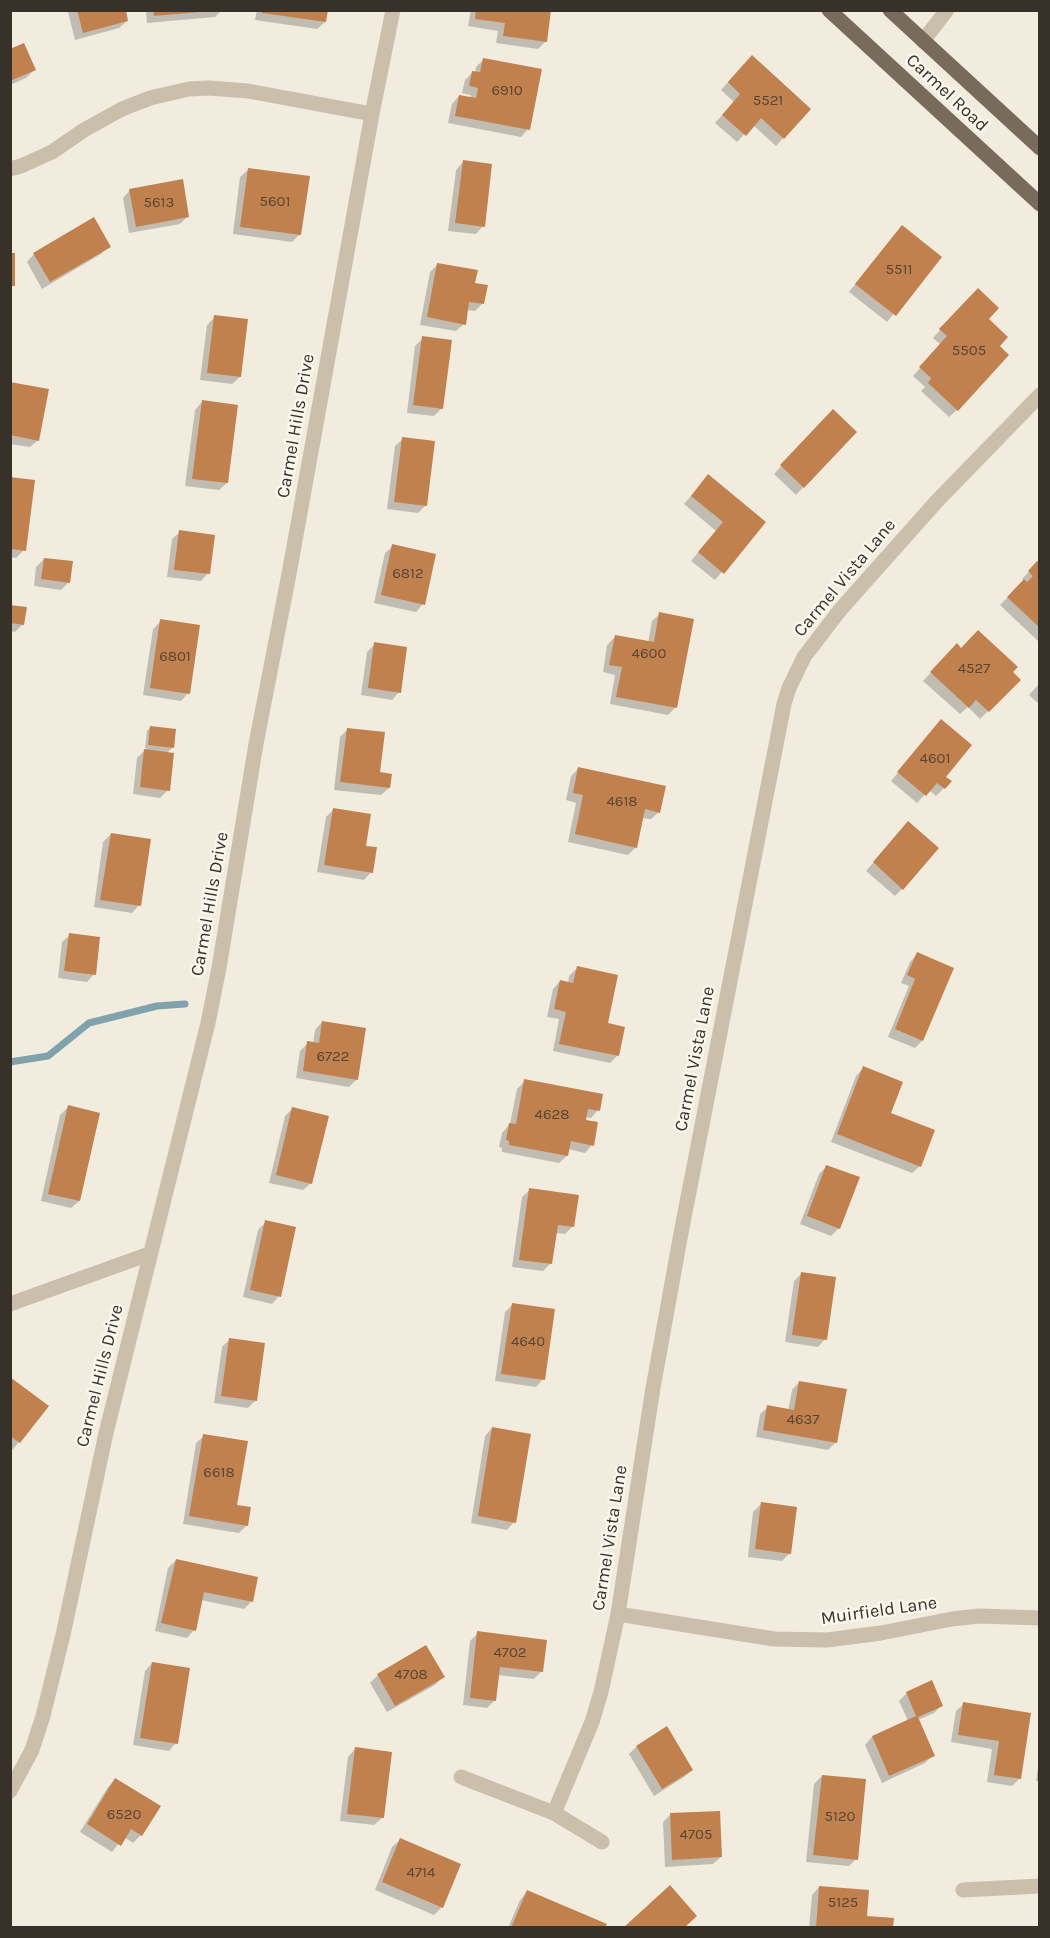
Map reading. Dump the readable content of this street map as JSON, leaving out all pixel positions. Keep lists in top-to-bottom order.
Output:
{
  "streets": {
    "main road": ["Carmel Road"],
    "street": ["Carmel Hills Drive", "Carmel Vista Lane", "Muirfield Lane"]
  },
  "crossings": [
    ["Carmel Vista Lane", "Muirfield Lane"]
  ],
  "house_numbers": [
    "6910",
    "5521",
    "5601",
    "5613",
    "5511",
    "5505",
    "6812",
    "4600",
    "6801",
    "4527",
    "4601",
    "4618",
    "6722",
    "4628",
    "4640",
    "4637",
    "6618",
    "4702",
    "4708",
    "6520",
    "5120",
    "4705",
    "4714",
    "5125"
  ]
}
